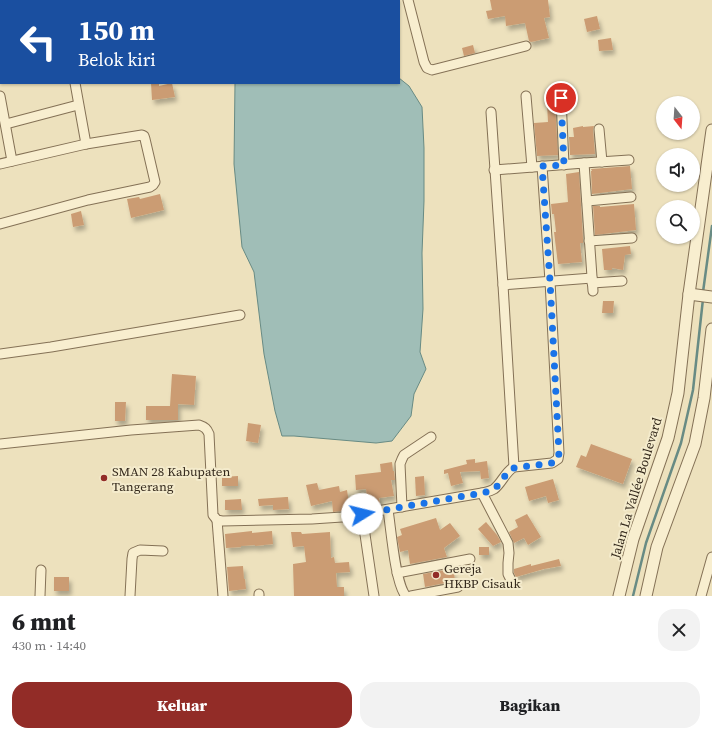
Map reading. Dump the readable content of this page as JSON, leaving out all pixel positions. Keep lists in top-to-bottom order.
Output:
{
  "streets": {
    "street": ["Jalan La Vallée Boulevard"]
  },
  "places": ["SMAN 28 Kabupaten Tangerang", "Gereja HKBP Cisauk"],
  "north": "bottom",
  "page": {
    "turn": ["150 m", "Belok kiri"],
    "heading": ["6 mnt", "430 m · 14:40"],
    "buttons": ["Keluar", "Bagikan"]
  }
}
